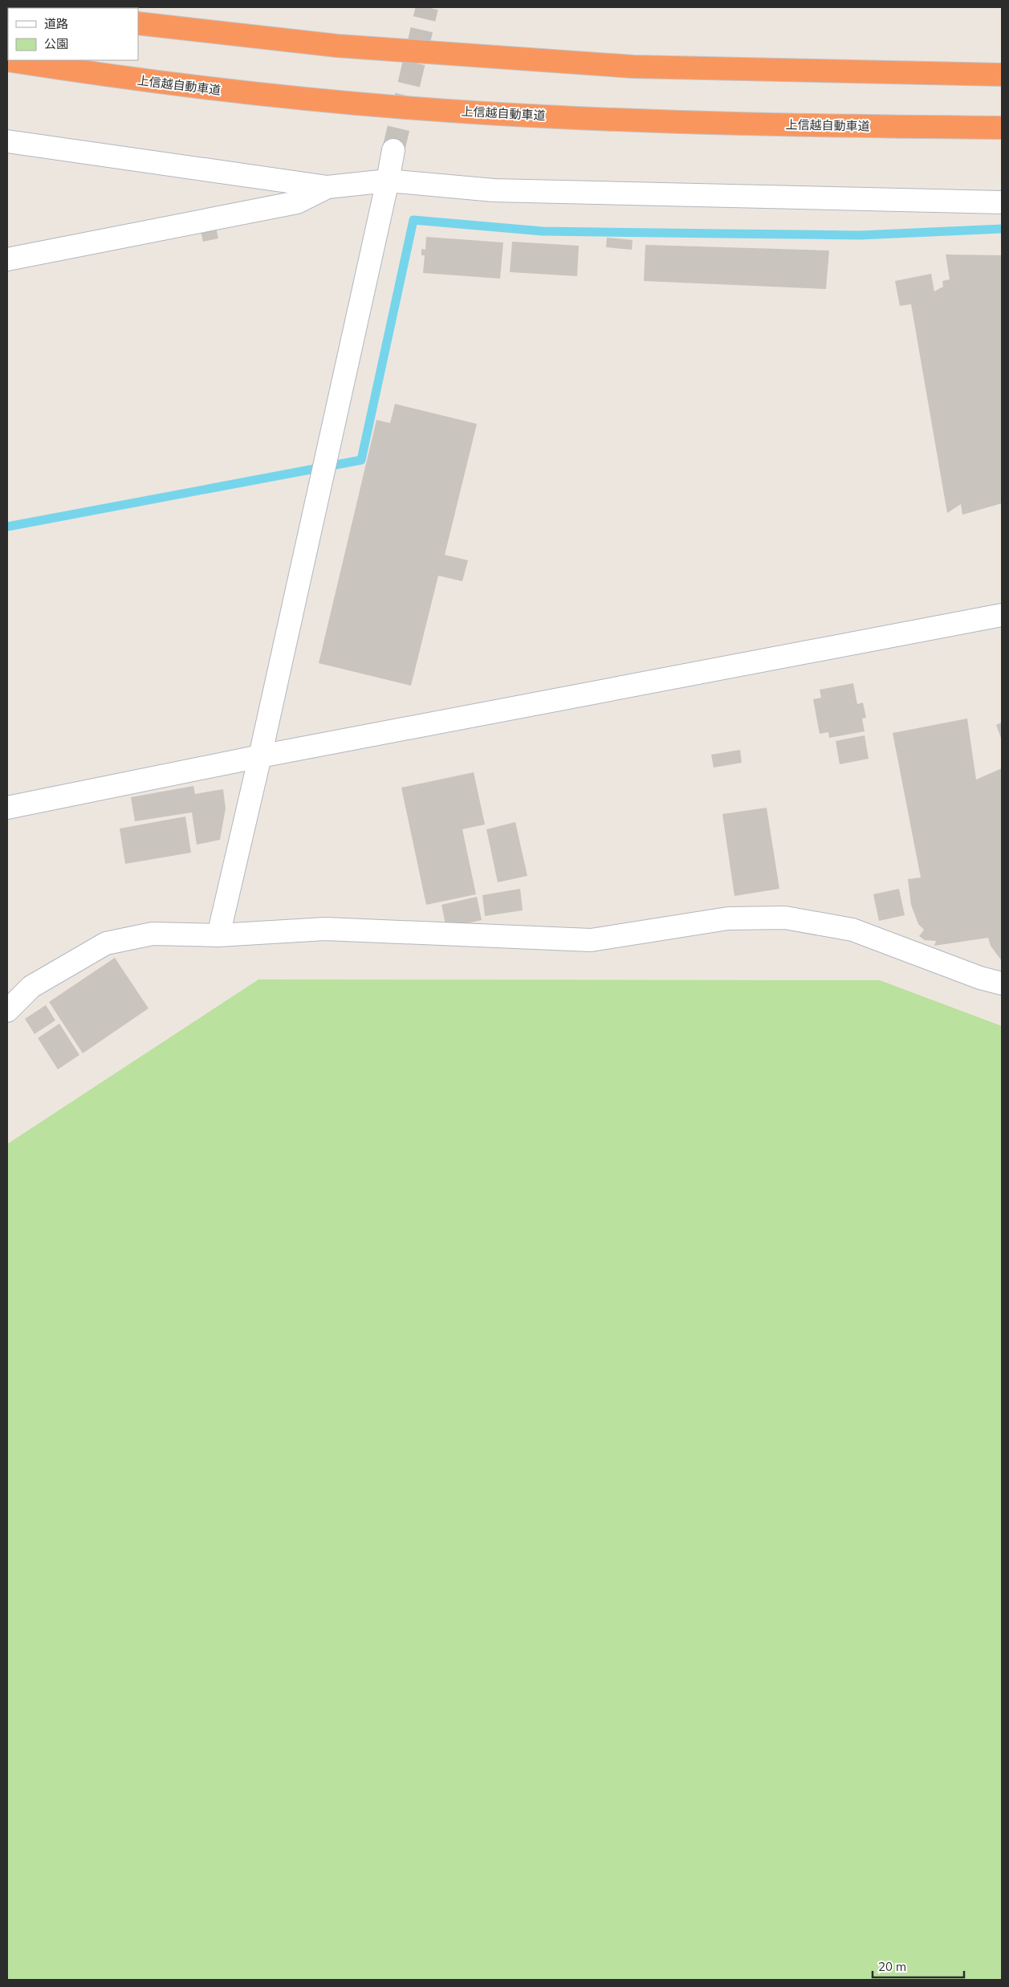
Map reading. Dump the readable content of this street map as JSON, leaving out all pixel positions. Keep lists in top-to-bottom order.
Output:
{
  "streets": {
    "highway": ["上信越自動車道"]
  },
  "legend": ["道路", "公園"],
  "scale_bar": "20 m"
}
